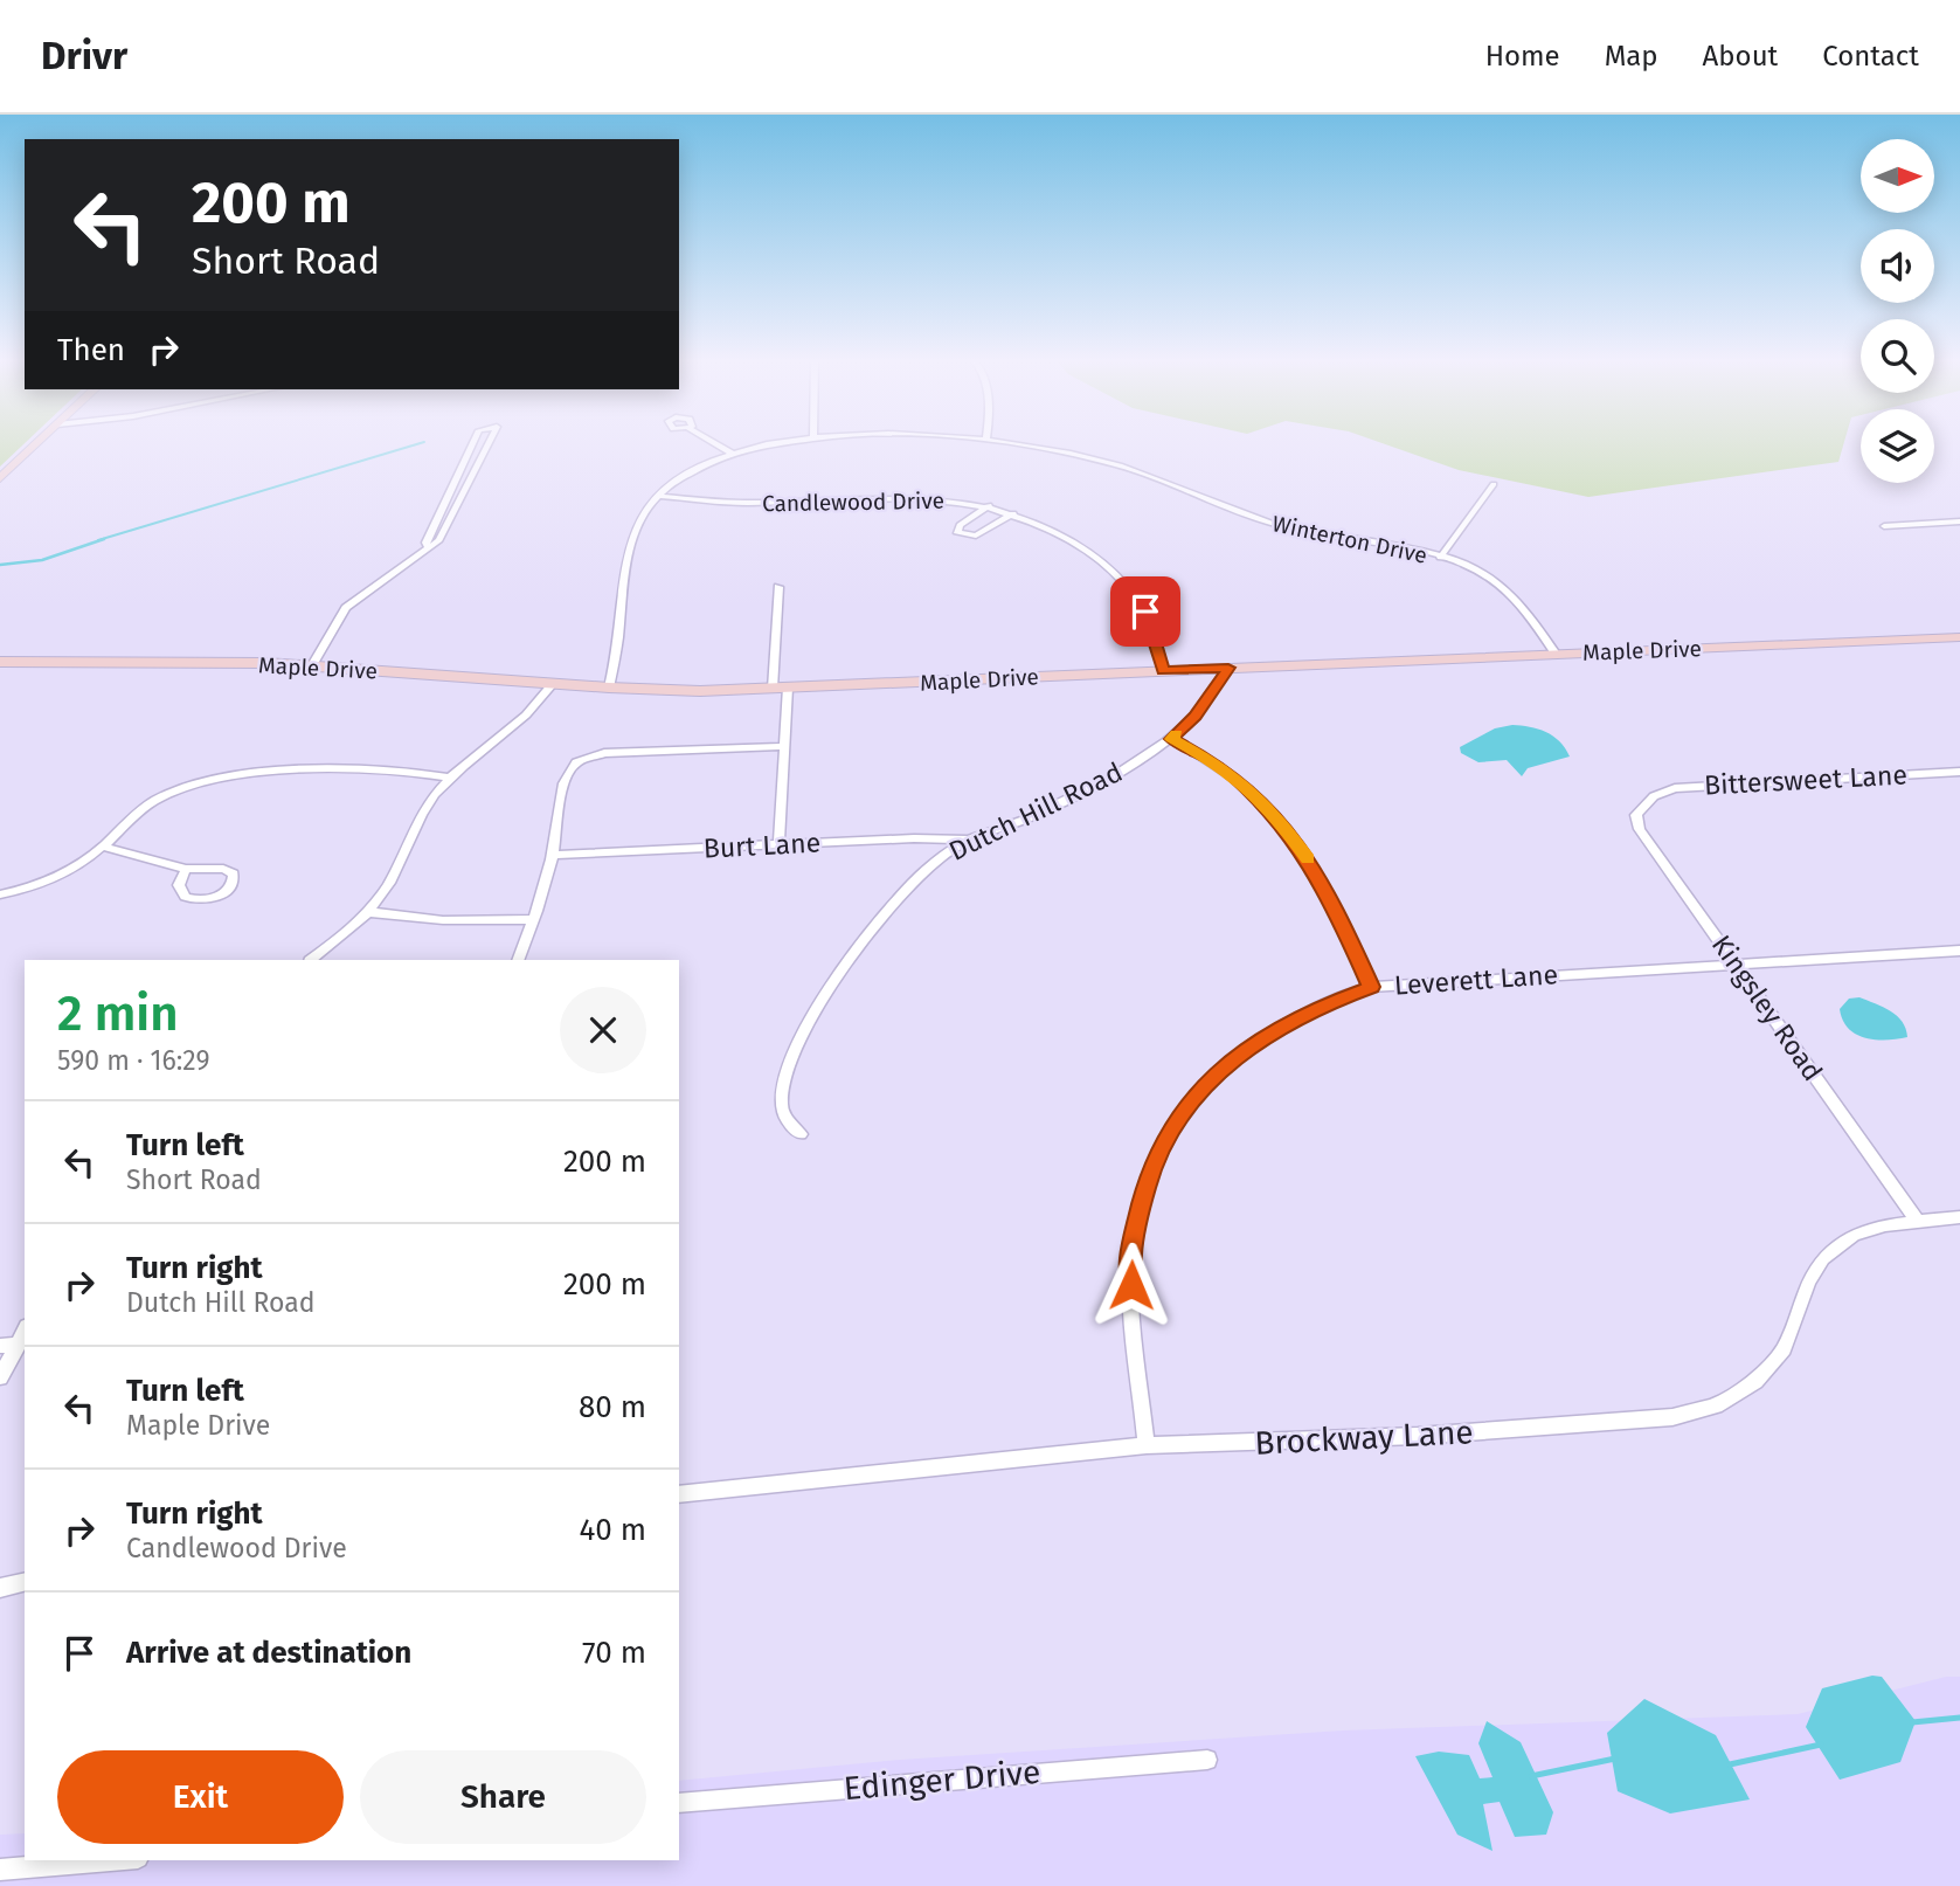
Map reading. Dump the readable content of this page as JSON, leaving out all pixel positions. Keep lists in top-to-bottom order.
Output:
{
  "streets": {
    "street": [
      "Candlewood Drive",
      "Winterton Drive",
      "Maple Drive",
      "Bittersweet Lane",
      "Dutch Hill Road",
      "Burt Lane",
      "Leverett Lane",
      "Kingsley Road",
      "Brockway Lane",
      "Edinger Drive"
    ]
  },
  "crossings": [
    ["Candlewood Drive", "Winterton Drive"],
    ["Candlewood Drive", "Maple Drive"],
    ["Winterton Drive", "Maple Drive"],
    ["Maple Drive", "Dutch Hill Road"],
    ["Bittersweet Lane", "Kingsley Road"],
    ["Dutch Hill Road", "Burt Lane"],
    ["Leverett Lane", "Kingsley Road"],
    ["Leverett Lane", "Brockway Lane"],
    ["Kingsley Road", "Brockway Lane"]
  ],
  "north": "right",
  "page": {
    "header": "Drivr",
    "nav": [
      "Home",
      "Map",
      "About",
      "Contact"
    ],
    "turn": ["200 m", "Short Road"],
    "then": "Then",
    "heading": ["2 min", "590 m · 16:29"],
    "list": [
      {
        "name": "Turn left",
        "note": "Short Road",
        "value": "200 m"
      },
      {
        "name": "Turn right",
        "note": "Dutch Hill Road",
        "value": "200 m"
      },
      {
        "name": "Turn left",
        "note": "Maple Drive",
        "value": "80 m"
      },
      {
        "name": "Turn right",
        "note": "Candlewood Drive",
        "value": "40 m"
      },
      {
        "name": "Arrive at destination",
        "value": "70 m"
      }
    ],
    "buttons": ["Exit", "Share"]
  }
}
